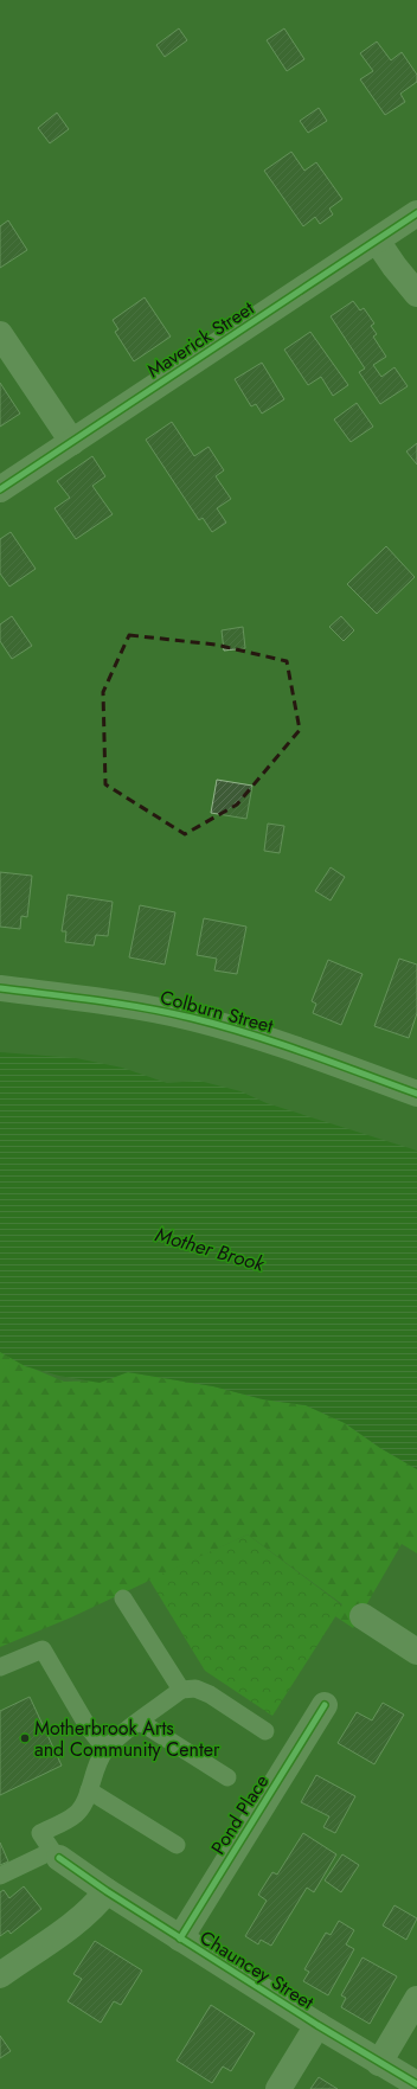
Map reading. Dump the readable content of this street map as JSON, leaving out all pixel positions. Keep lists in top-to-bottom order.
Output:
{
  "streets": {
    "street": [
      "Maverick Street",
      "Colburn Street",
      "Pond Place",
      "Chauncey Street"
    ]
  },
  "crossings": [
    ["Pond Place", "Chauncey Street"]
  ],
  "water": ["Mother Brook"],
  "places": ["Motherbrook Arts and Community Center"]
}
